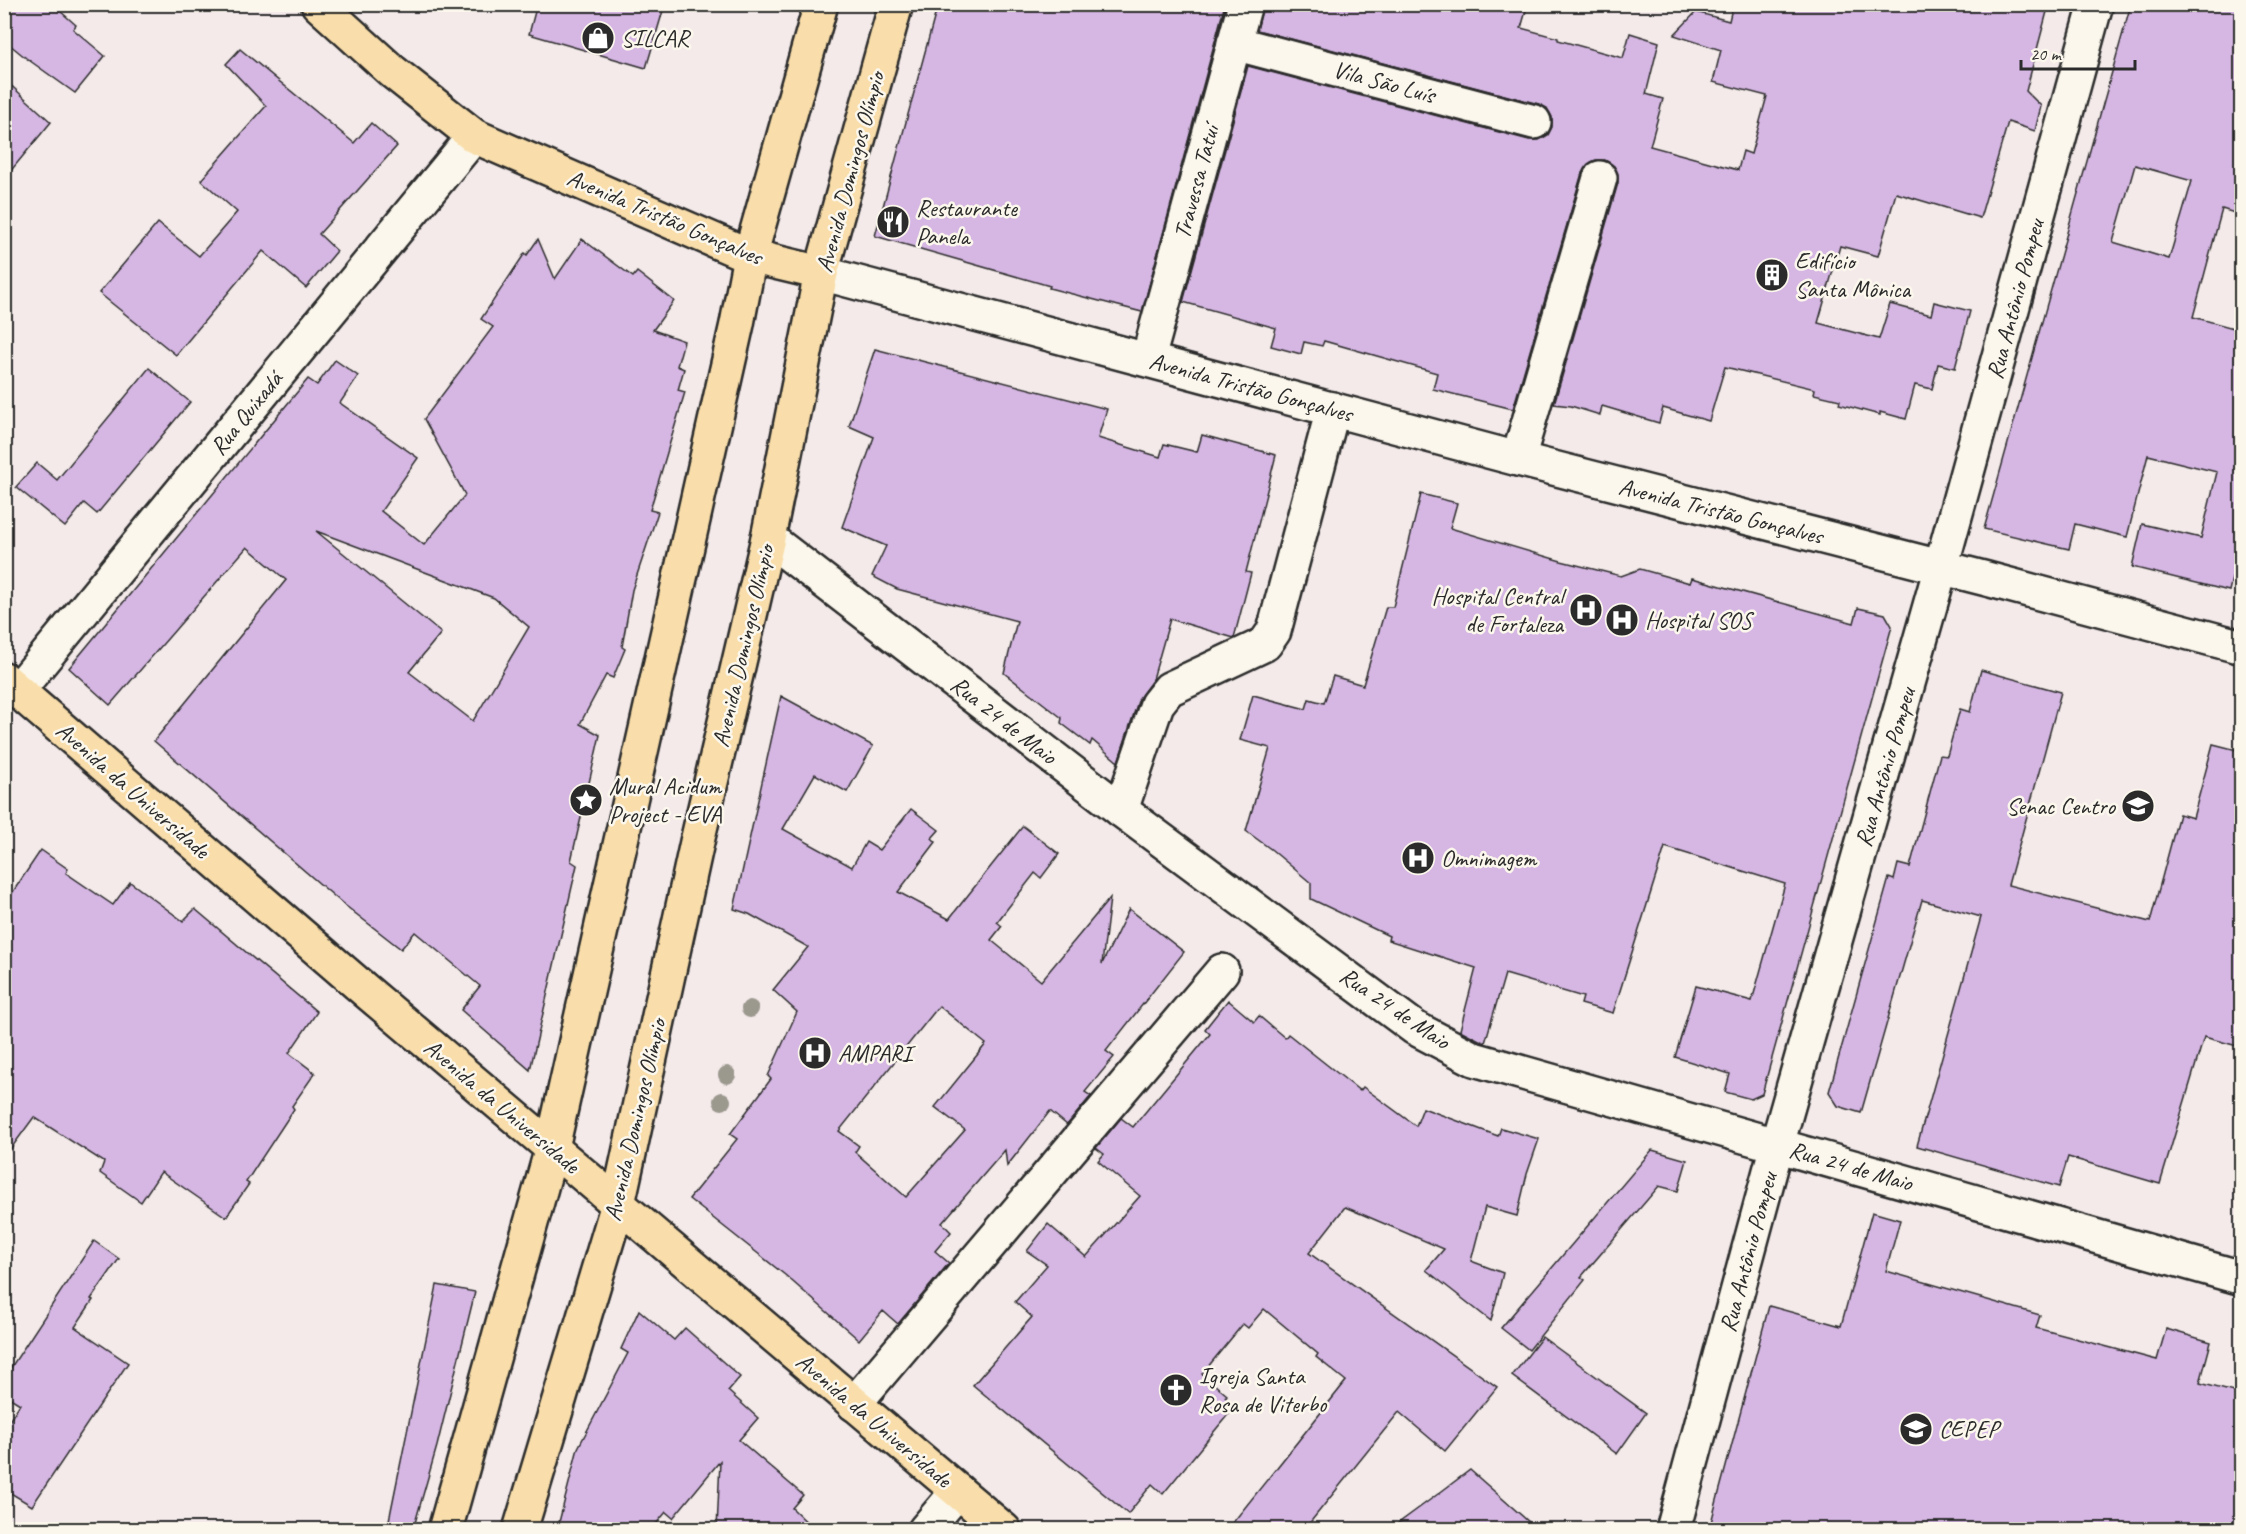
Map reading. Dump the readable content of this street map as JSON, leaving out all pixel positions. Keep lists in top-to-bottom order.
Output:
{
  "streets": {
    "main road": ["Avenida Domingos Olímpio", "Avenida Tristão Gonçalves", "Avenida da Universidade"],
    "street": [
      "Vila São Luís",
      "Travessa Tatuí",
      "Rua Antônio Pompeu",
      "Rua Quixadá",
      "Rua 24 de Maio"
    ]
  },
  "crossings": [
    ["Vila São Luís", "Travessa Tatuí"],
    ["Avenida Domingos Olímpio", "Avenida Tristão Gonçalves"],
    ["Avenida Domingos Olímpio", "Rua 24 de Maio"],
    ["Avenida Domingos Olímpio", "Avenida da Universidade"],
    ["Travessa Tatuí", "Avenida Tristão Gonçalves"],
    ["Avenida Tristão Gonçalves", "Rua Antônio Pompeu"],
    ["Avenida Tristão Gonçalves", "Rua Quixadá"],
    ["Rua Antônio Pompeu", "Rua 24 de Maio"],
    ["Rua Quixadá", "Avenida da Universidade"]
  ],
  "places": {
    "shop": ["SILCAR"],
    "restaurant": ["Restaurante Panela"],
    "building": ["Edifício Santa Mônica"],
    "hospital": [
      "Hospital Central de Fortaleza",
      "Hospital SOS",
      "Omnimagem",
      "AMPARI"
    ],
    "place": ["Mural Acidum Project - EVA"],
    "school or university": ["Senac Centro", "CEPEP"],
    "church": ["Igreja Santa Rosa de Viterbo"]
  },
  "scale_bar": "20 m"
}
